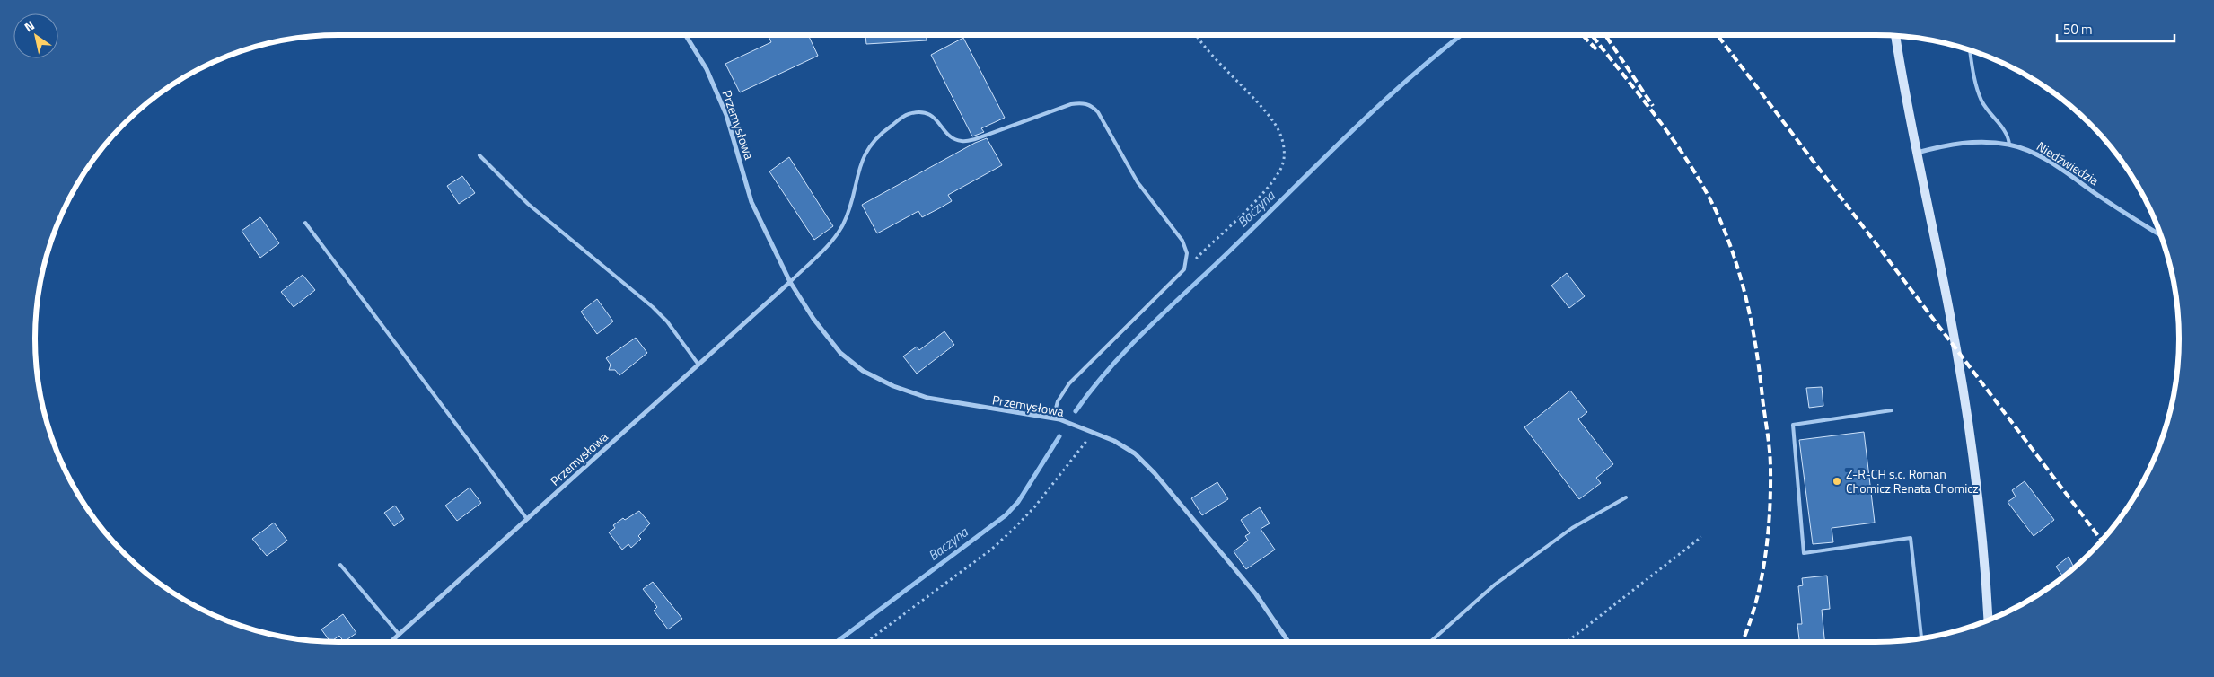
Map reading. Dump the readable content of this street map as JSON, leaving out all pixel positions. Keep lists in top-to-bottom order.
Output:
{
  "streets": {
    "street": ["Przemysłowa", "Niedźwiedzia"]
  },
  "water": ["Baczyna"],
  "places": ["Z-R-CH s.c. Roman Chomicz Renata Chomicz"],
  "scale_bar": "50 m",
  "north": "top left"
}
